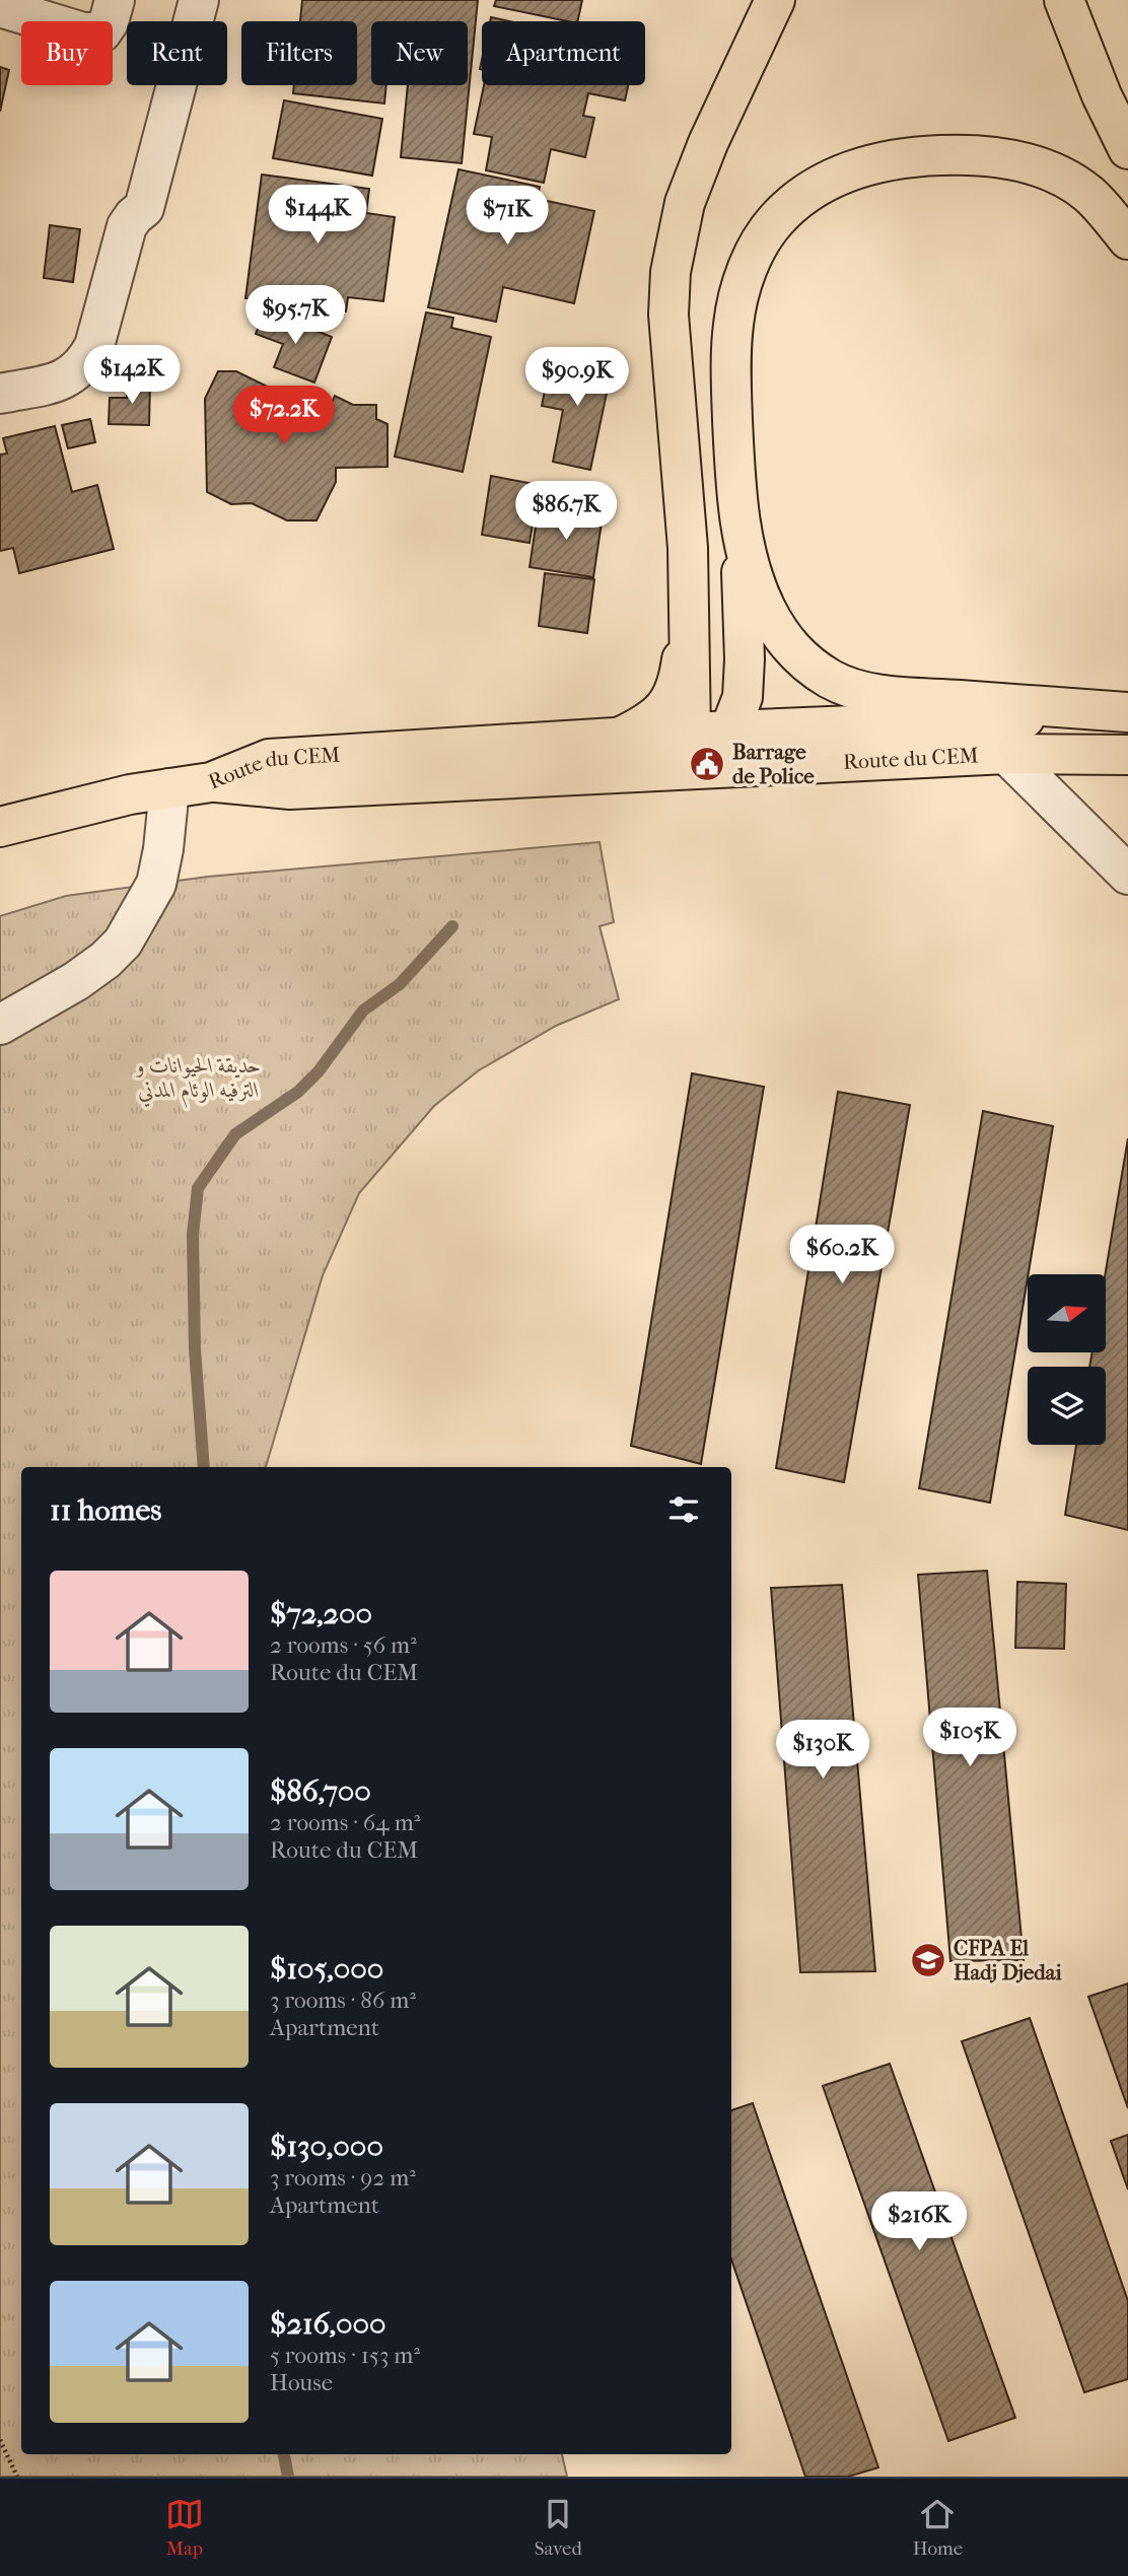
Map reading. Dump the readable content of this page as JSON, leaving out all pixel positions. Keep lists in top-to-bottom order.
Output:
{
  "streets": {
    "main road": ["Route du CEM"]
  },
  "parks": ["حديقة الحيوانات و الترفيه الوئام المدني"],
  "places": {
    "public building": ["Barrage de Police"],
    "school or university": ["CFPA El Hadj Djedai"]
  },
  "north": "right",
  "page": {
    "chip": [
      "Buy",
      "Rent",
      "Filters",
      "New",
      "Apartment"
    ],
    "price": [
      "$144K",
      "$71K",
      "$95.7K",
      "$142K",
      "$90.9K",
      "$72.2K",
      "$86.7K",
      "$60.2K",
      "$105K",
      "$130K",
      "$216K"
    ],
    "heading": "11 homes",
    "list": [
      {
        "name": "$72,200",
        "note": "2 rooms · 56 m² · Route du CEM"
      },
      {
        "name": "$86,700",
        "note": "2 rooms · 64 m² · Route du CEM"
      },
      {
        "name": "$105,000",
        "note": "3 rooms · 86 m² · Apartment"
      },
      {
        "name": "$130,000",
        "note": "3 rooms · 92 m² · Apartment"
      },
      {
        "name": "$216,000",
        "note": "5 rooms · 153 m² · House"
      }
    ],
    "tabs": ["Map", "Saved", "Home"]
  }
}
